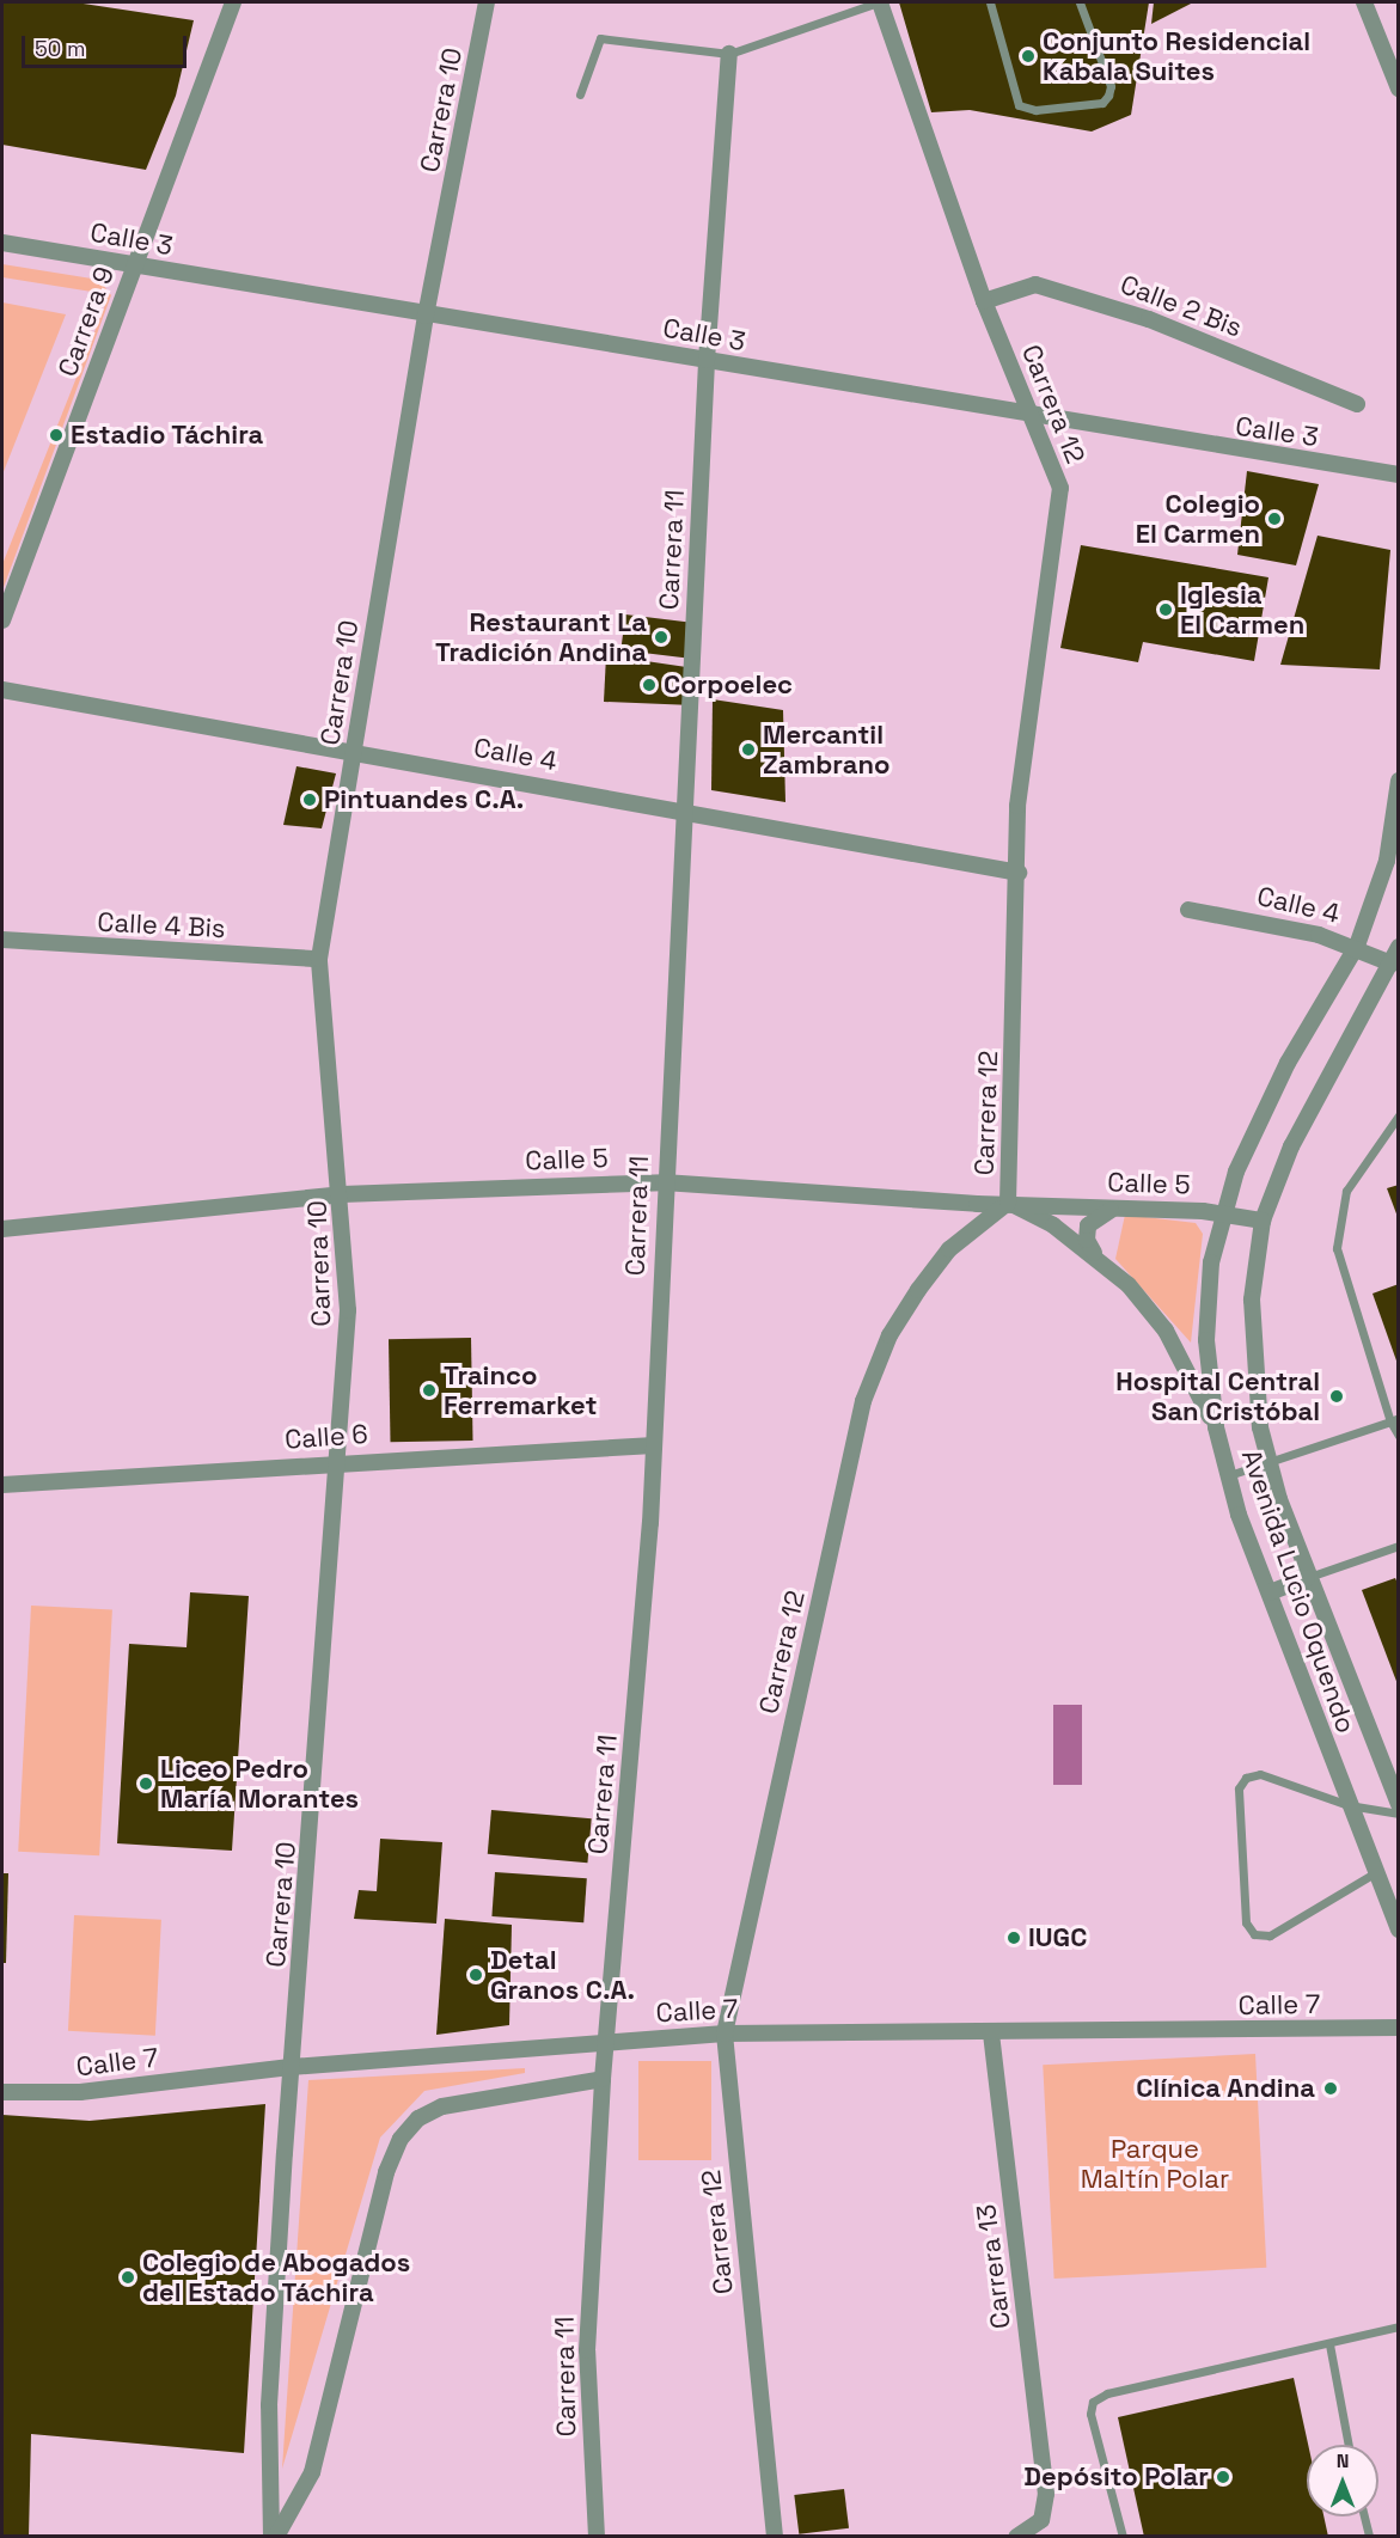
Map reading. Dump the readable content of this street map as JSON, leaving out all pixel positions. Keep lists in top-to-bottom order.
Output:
{
  "streets": {
    "street": [
      "Carrera 10",
      "Calle 3",
      "Calle 2 Bis",
      "Carrera 9",
      "Carrera 12",
      "Carrera 11",
      "Calle 4",
      "Calle 4 Bis",
      "Calle 5",
      "Calle 6",
      "Avenida Lucio Oquendo",
      "Calle 7",
      "Carrera 13"
    ]
  },
  "crossings": [
    ["Carrera 10", "Calle 3"],
    ["Carrera 10", "Calle 4"],
    ["Carrera 10", "Calle 4 Bis"],
    ["Carrera 10", "Calle 5"],
    ["Carrera 10", "Calle 6"],
    ["Carrera 10", "Calle 7"],
    ["Calle 3", "Carrera 9"],
    ["Calle 3", "Carrera 12"],
    ["Calle 3", "Carrera 11"],
    ["Calle 2 Bis", "Carrera 12"],
    ["Carrera 12", "Calle 4"],
    ["Carrera 12", "Calle 5"],
    ["Carrera 12", "Calle 7"],
    ["Carrera 11", "Calle 4"],
    ["Carrera 11", "Calle 5"],
    ["Carrera 11", "Calle 6"],
    ["Carrera 11", "Calle 7"],
    ["Calle 4", "Avenida Lucio Oquendo"],
    ["Calle 5", "Avenida Lucio Oquendo"],
    ["Calle 7", "Carrera 13"]
  ],
  "parks": ["Parque Maltín Polar"],
  "places": [
    "Conjunto Residencial Kabala Suites",
    "Estadio Táchira",
    "Colegio El Carmen",
    "Iglesia El Carmen",
    "Restaurant La Tradición Andina",
    "Corpoelec",
    "Mercantil Zambrano",
    "Pintuandes C.A.",
    "Trainco Ferremarket",
    "Hospital Central San Cristóbal",
    "Liceo Pedro María Morantes",
    "IUGC",
    "Detal Granos C.A.",
    "Clínica Andina",
    "Colegio de Abogados del Estado Táchira",
    "Depósito Polar"
  ],
  "scale_bar": "50 m",
  "north": "top"
}
